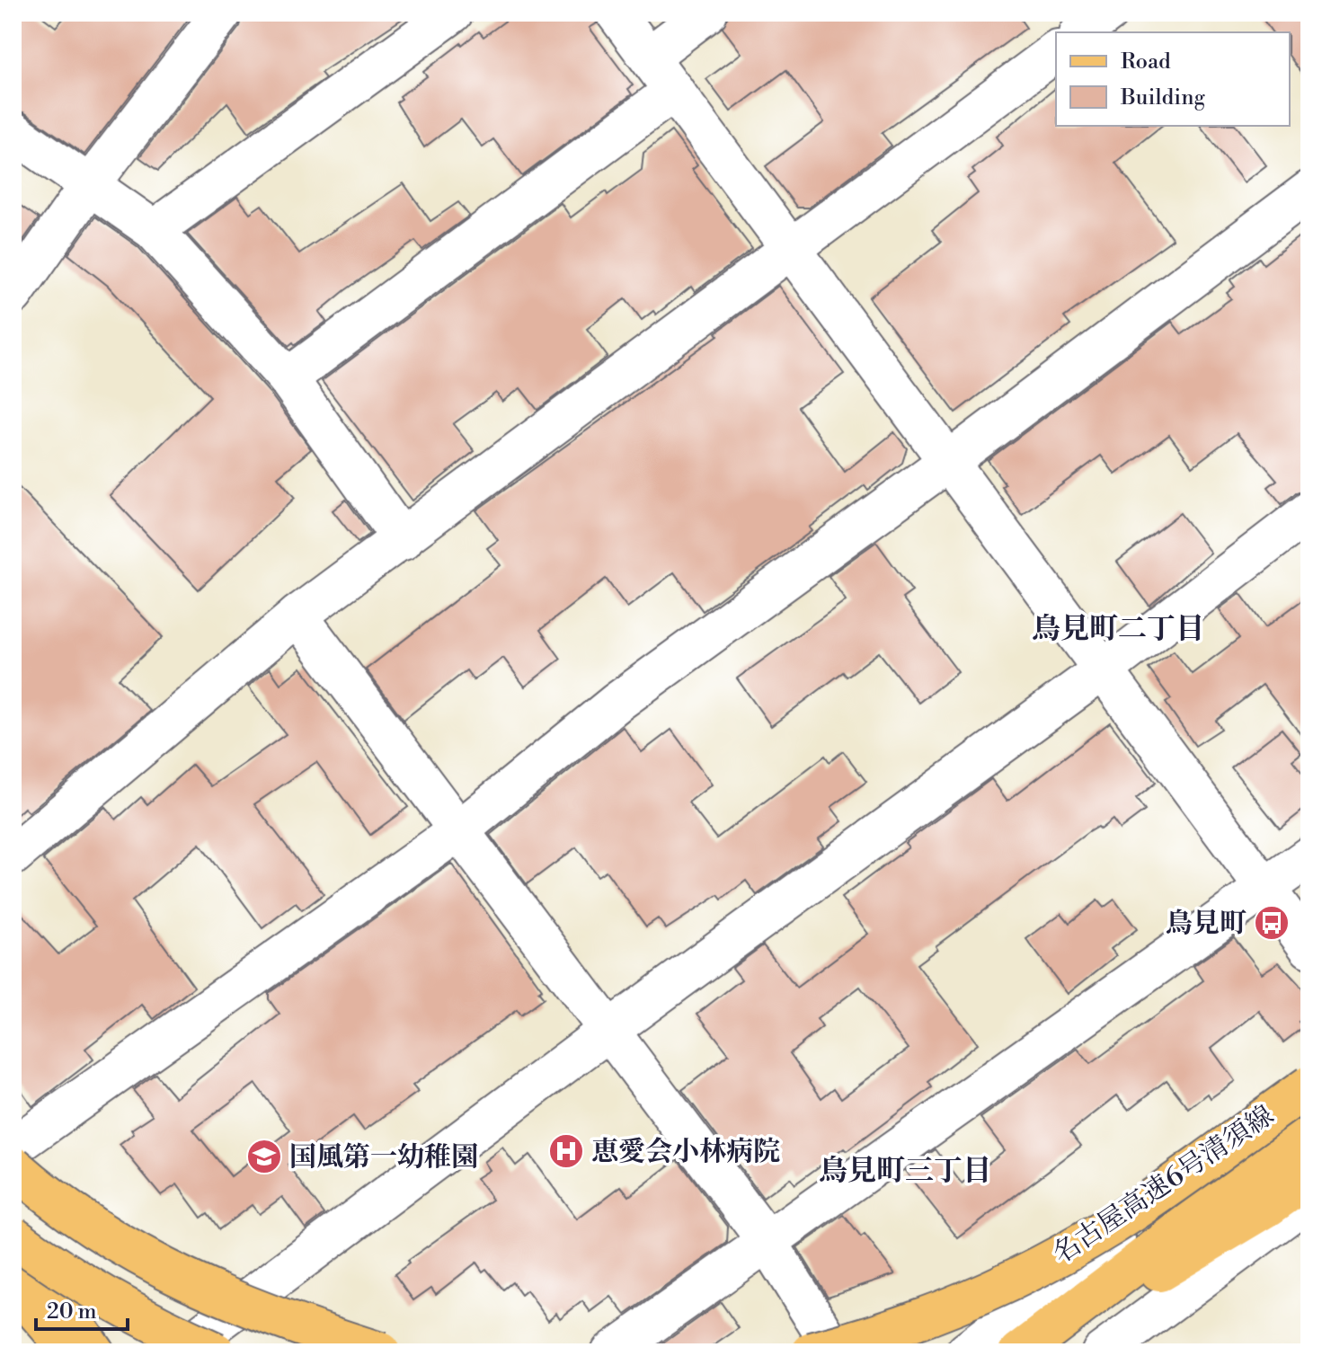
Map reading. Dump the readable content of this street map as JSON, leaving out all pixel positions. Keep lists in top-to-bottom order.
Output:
{
  "streets": {
    "main road": ["名古屋高速6号清須線"]
  },
  "districts": ["鳥見町二丁目", "鳥見町三丁目"],
  "places": {
    "bus stop": ["鳥見町"],
    "hospital": ["恵愛会小林病院"],
    "school or university": ["国風第一幼稚園"]
  },
  "legend": ["Road", "Building"],
  "scale_bar": "20 m"
}
